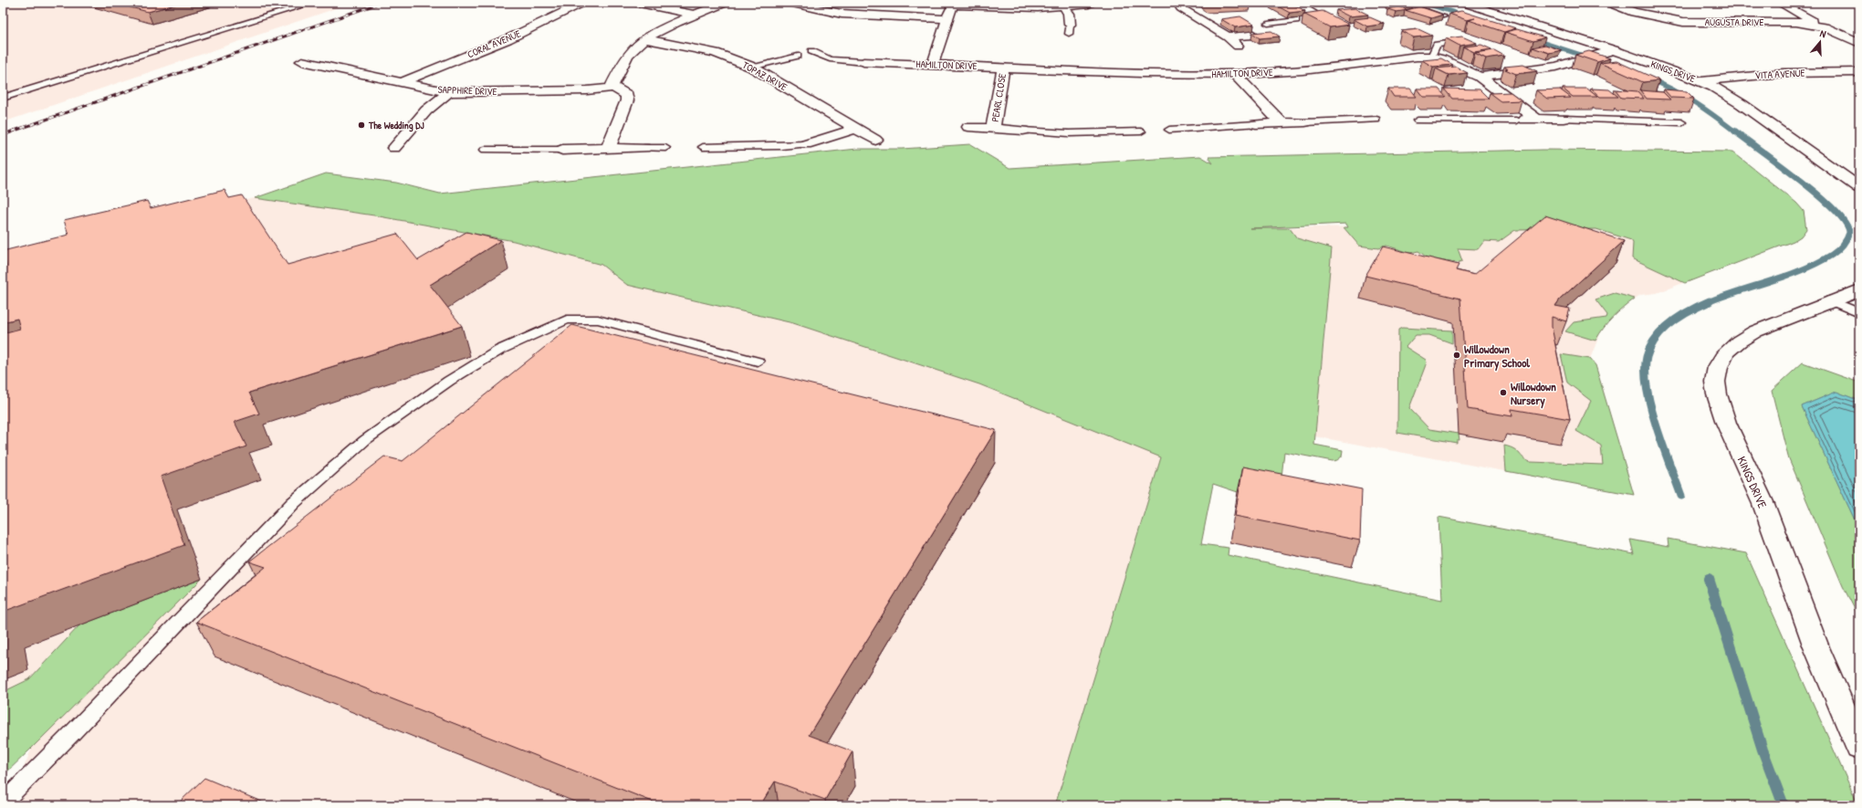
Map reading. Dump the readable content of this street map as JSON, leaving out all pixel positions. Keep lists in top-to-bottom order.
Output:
{
  "streets": {
    "street": [
      "AUGUSTA DRIVE",
      "CORAL AVENUE",
      "HAMILTON DRIVE",
      "KINGS DRIVE",
      "VITA AVENUE",
      "TOPAZ DRIVE",
      "SAPPHIRE DRIVE",
      "PEARL CLOSE"
    ]
  },
  "crossings": [
    ["CORAL AVENUE", "SAPPHIRE DRIVE"],
    ["HAMILTON DRIVE", "KINGS DRIVE"],
    ["HAMILTON DRIVE", "PEARL CLOSE"],
    ["KINGS DRIVE", "VITA AVENUE"]
  ],
  "places": ["The Wedding DJ", "Willowdown Primary School", "Willowdown Nursery"],
  "north": "top"
}
